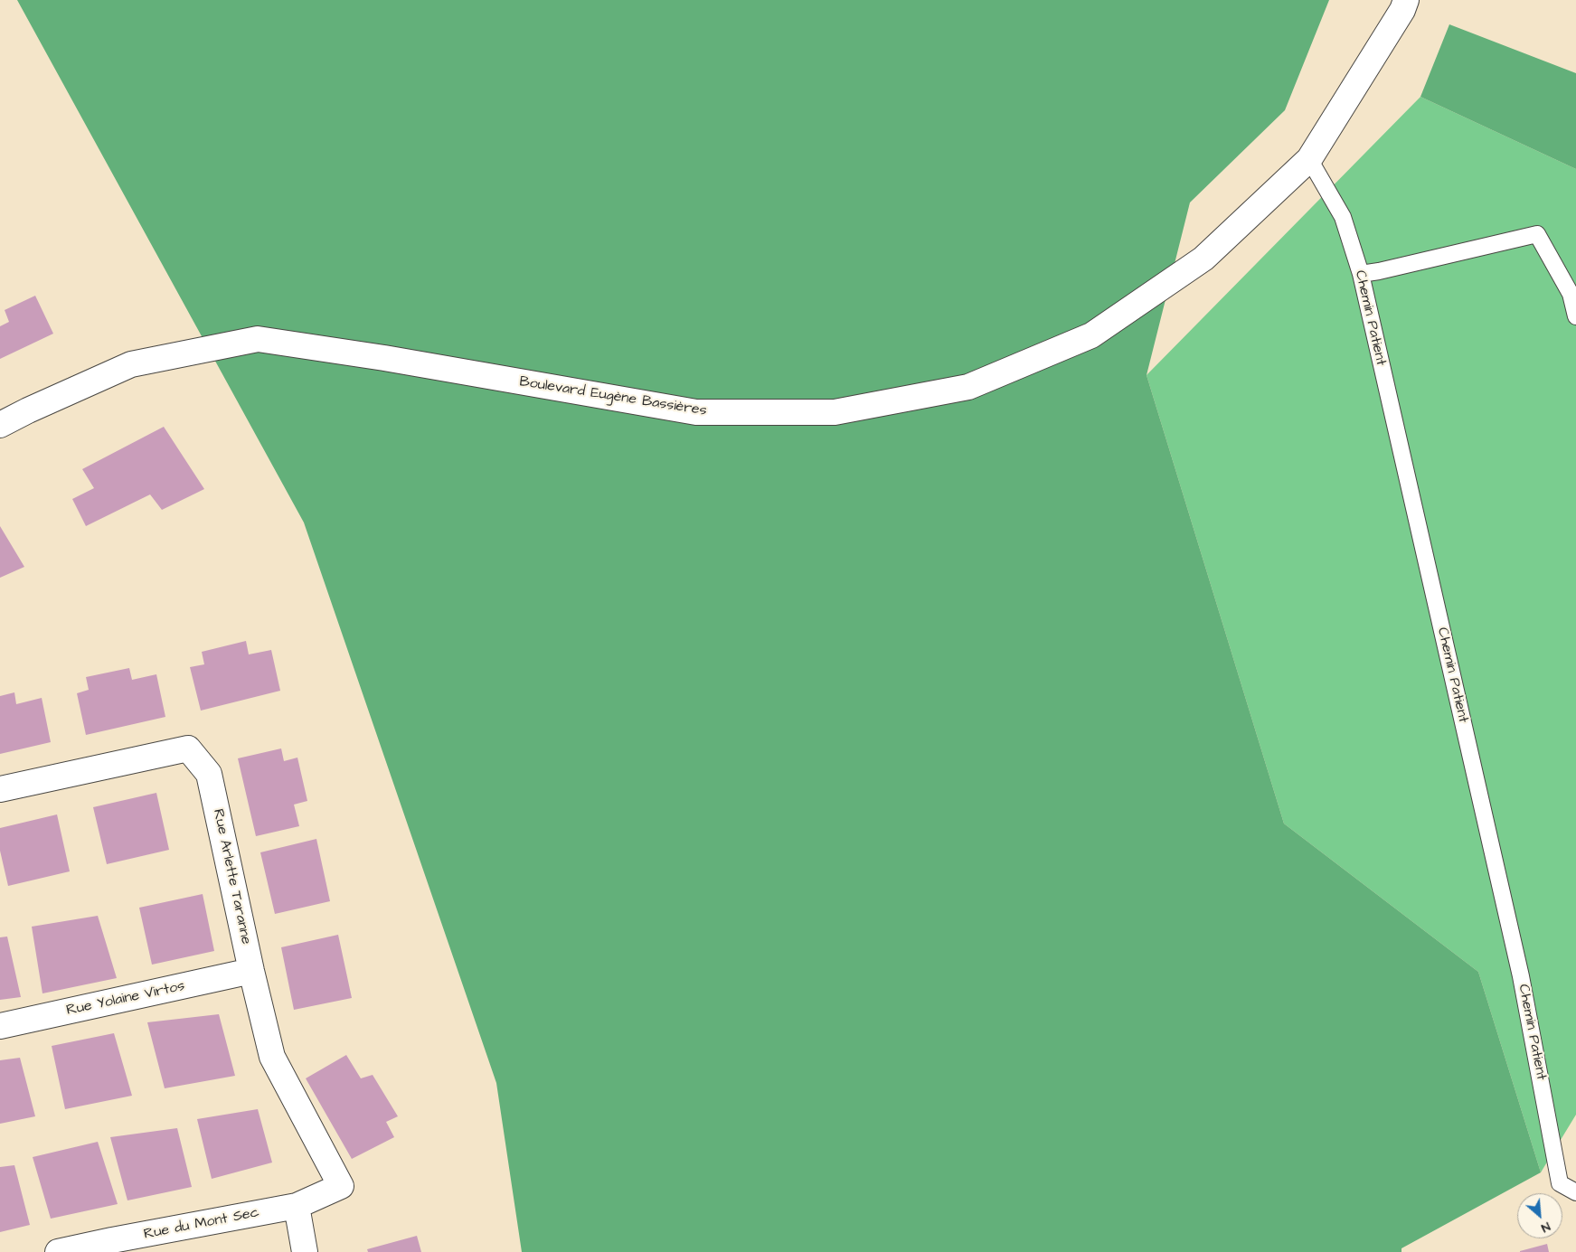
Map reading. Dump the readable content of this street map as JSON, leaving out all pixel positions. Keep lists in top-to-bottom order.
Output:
{
  "streets": {
    "street": [
      "Boulevard Eugène Bassières",
      "Rue Arlette Taranne",
      "Rue Yolaine Virtos",
      "Rue du Mont Sec"
    ],
    "lane": ["Chemin Patient"]
  },
  "crossings": [
    ["Chemin Patient", "Boulevard Eugène Bassières"],
    ["Rue Arlette Taranne", "Rue Yolaine Virtos"],
    ["Rue Arlette Taranne", "Rue du Mont Sec"]
  ],
  "north": "bottom right"
}
